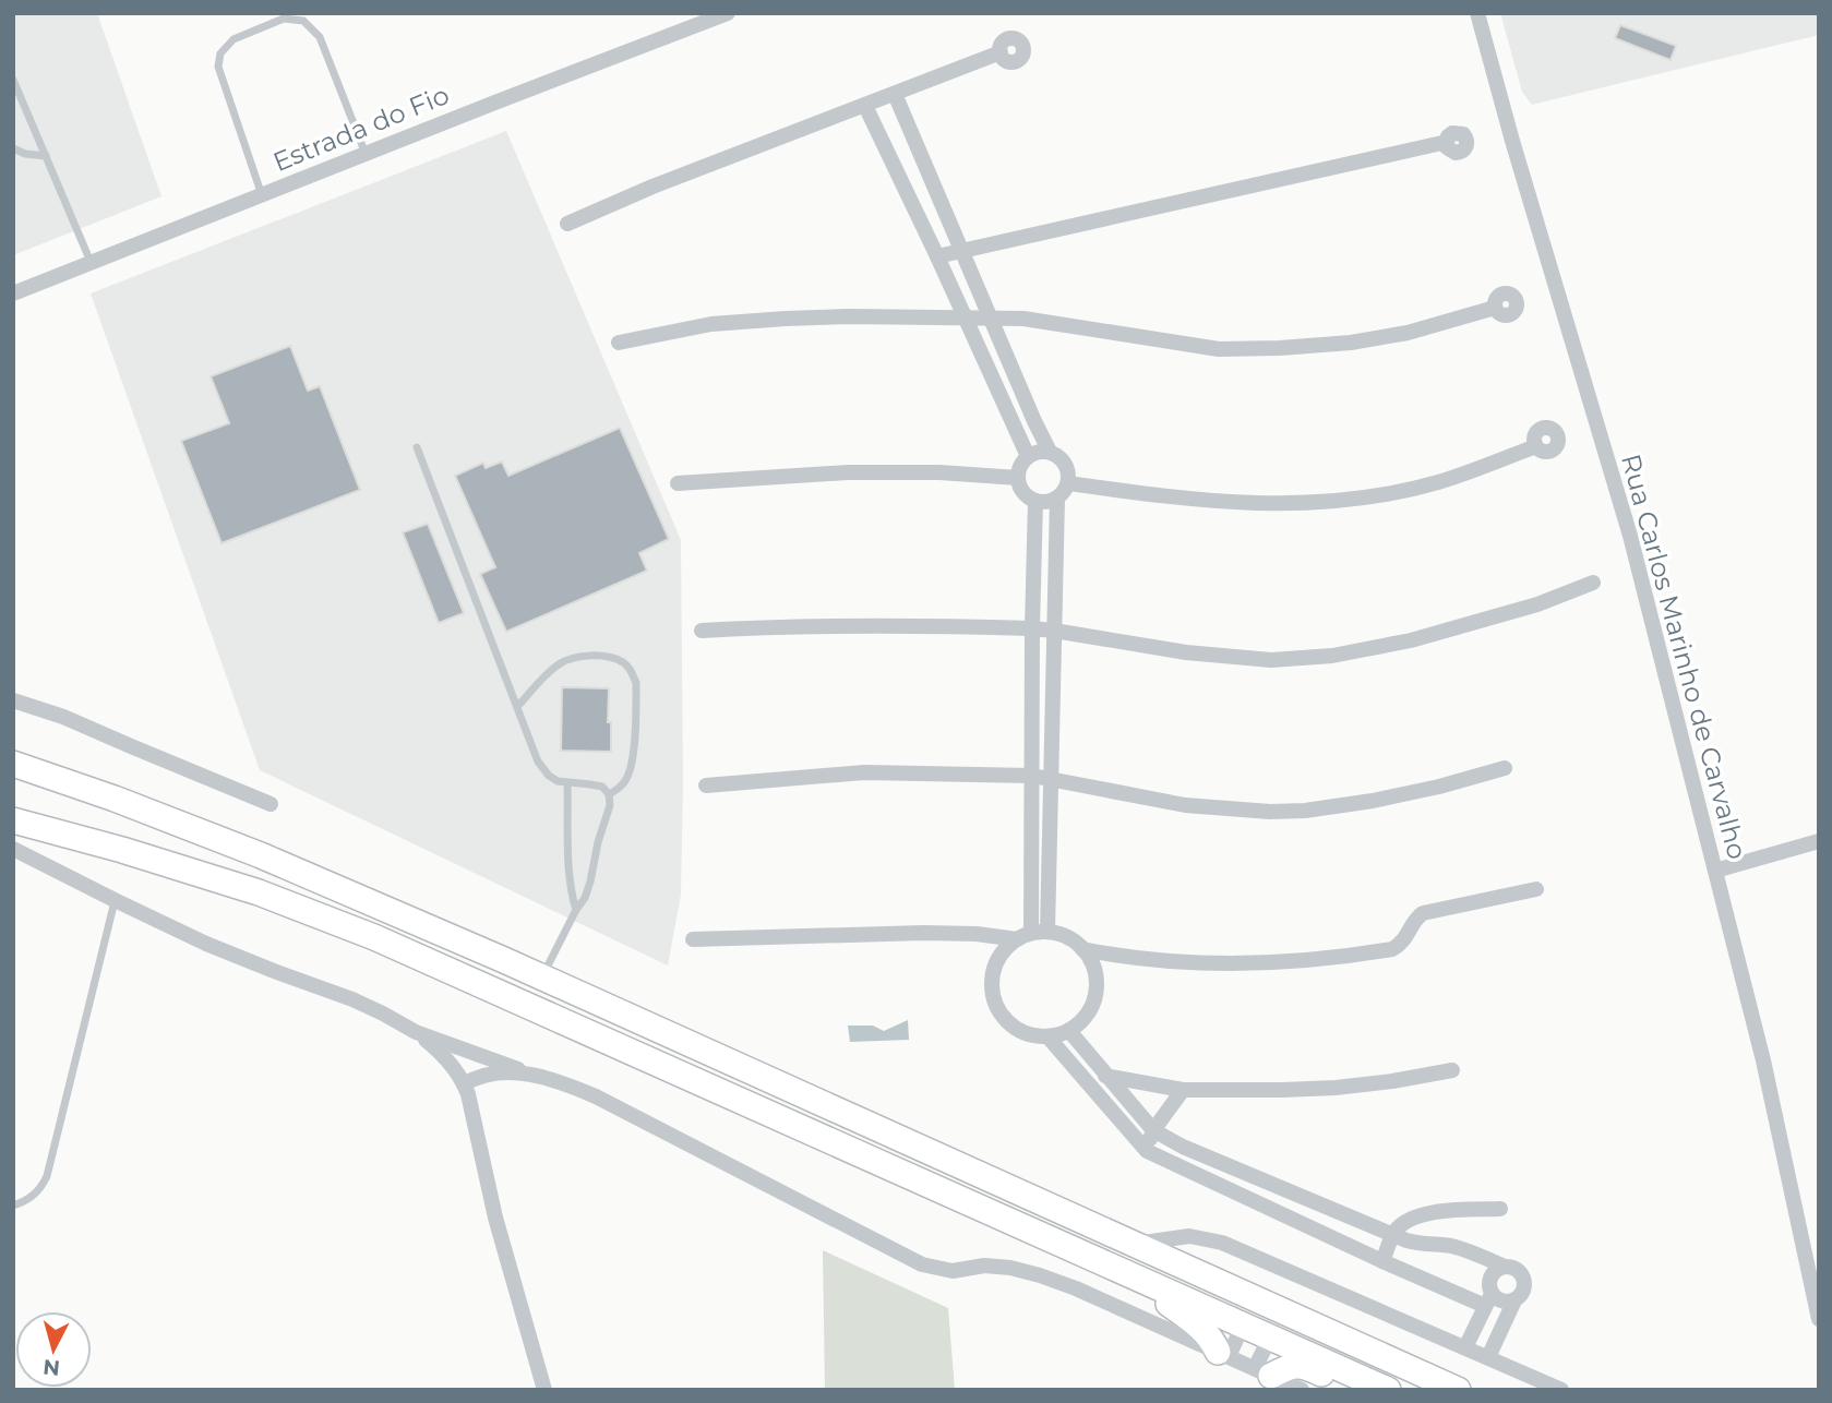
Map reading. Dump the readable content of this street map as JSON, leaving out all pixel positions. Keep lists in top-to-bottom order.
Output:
{
  "streets": {
    "street": ["Estrada do Fio", "Rua Carlos Marinho de Carvalho"]
  },
  "north": "bottom"
}
